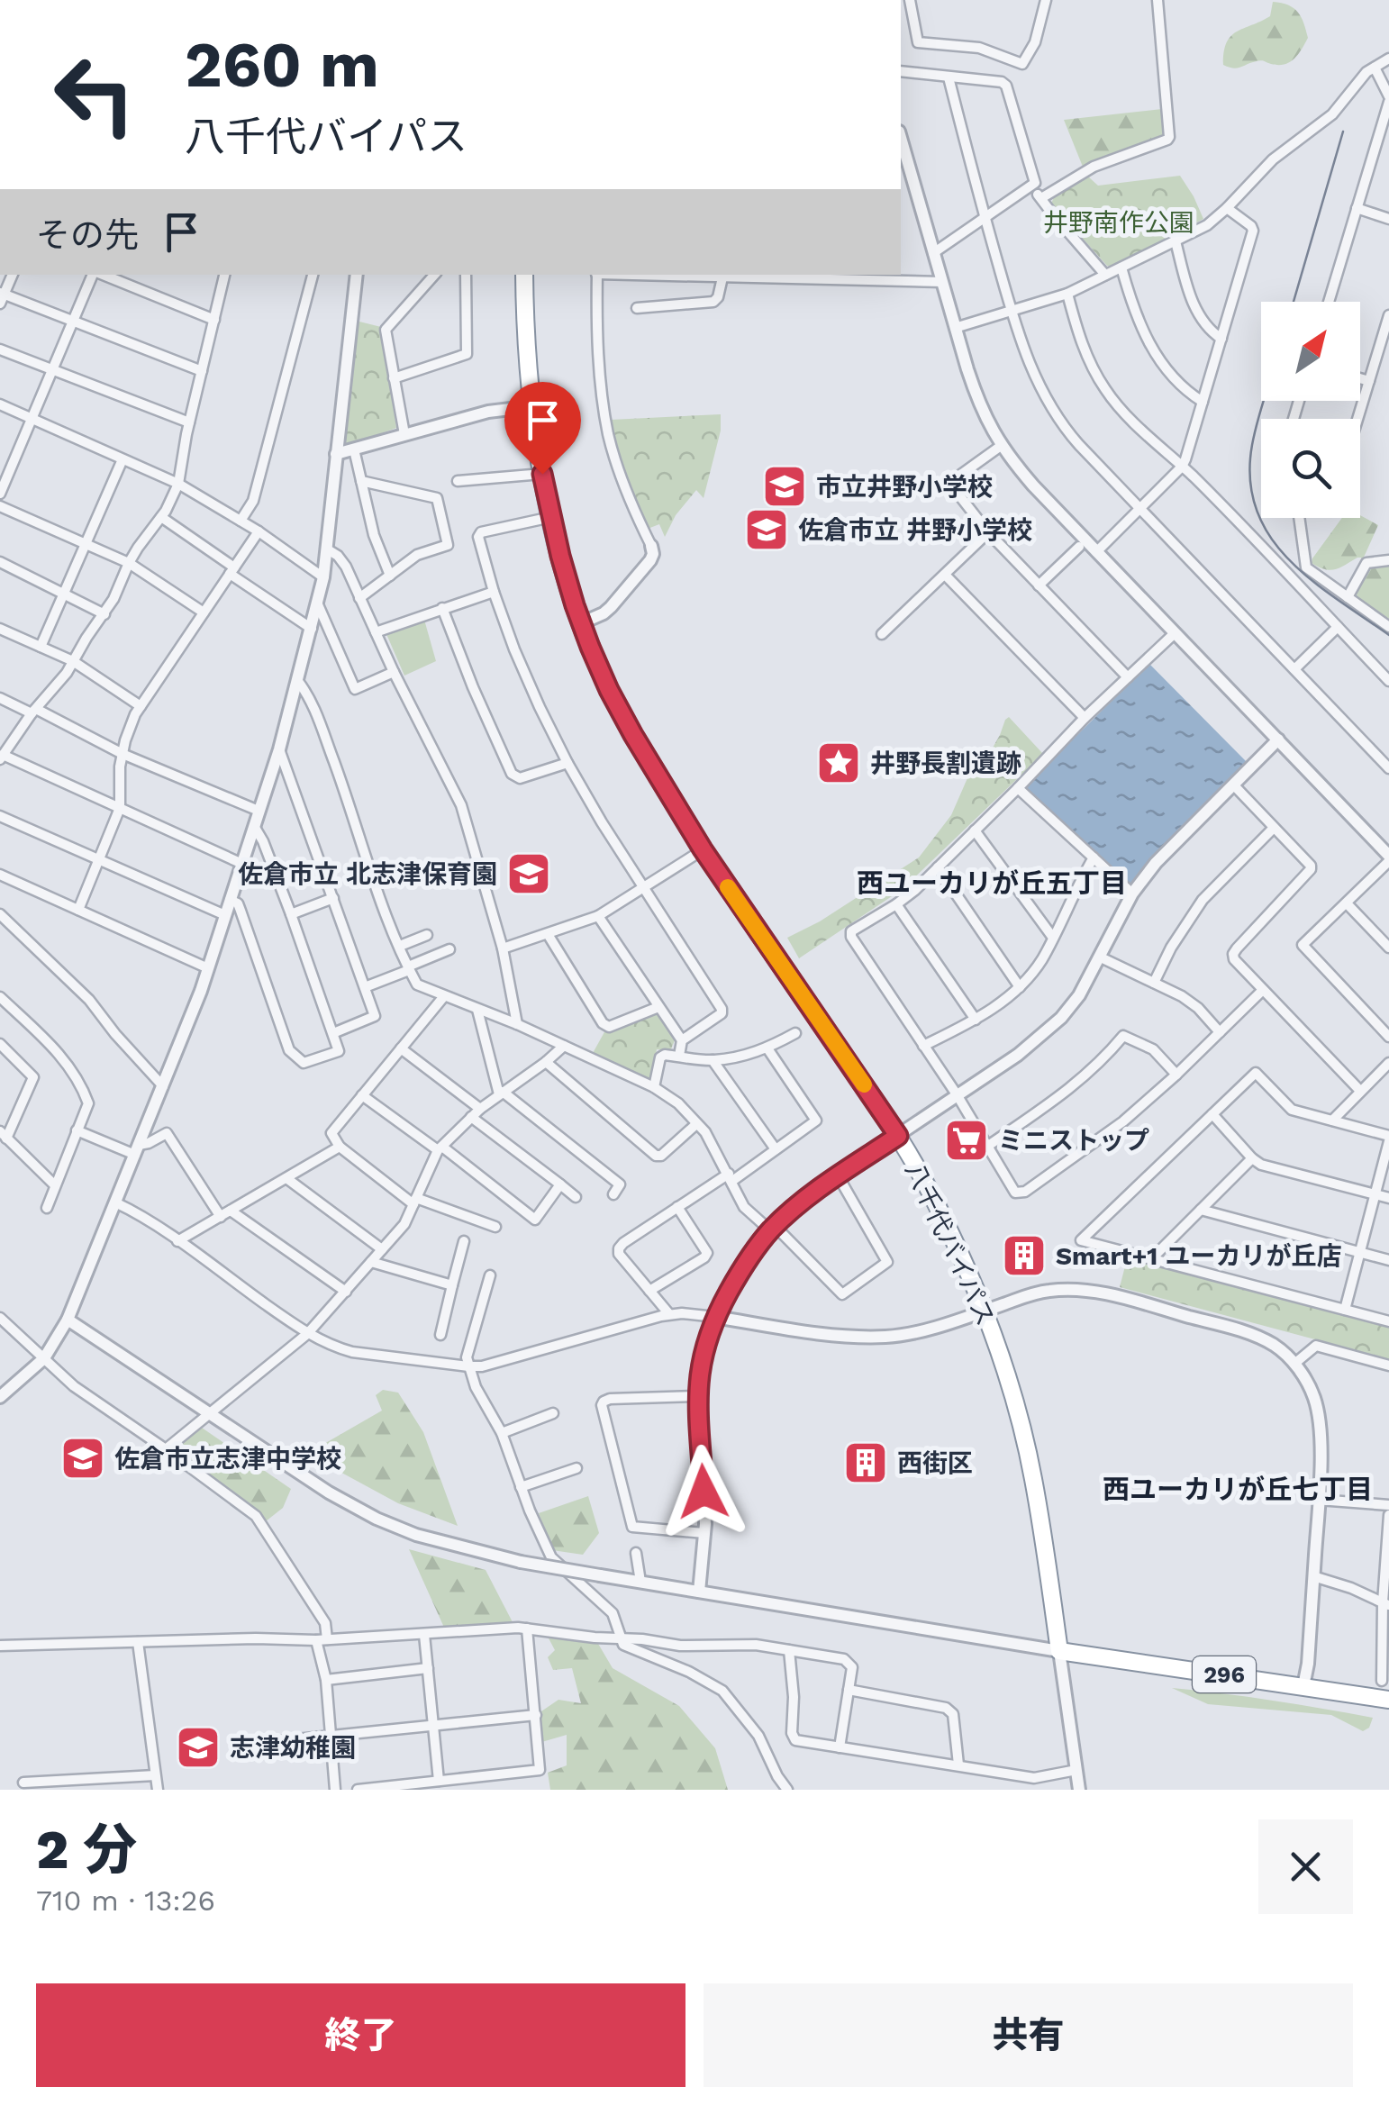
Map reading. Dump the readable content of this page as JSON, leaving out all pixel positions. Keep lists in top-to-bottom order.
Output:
{
  "streets": {
    "highway": ["八千代バイパス", "296"]
  },
  "crossings": [
    ["八千代バイパス", "296"]
  ],
  "districts": ["西ユーカリが丘五丁目", "西ユーカリが丘七丁目"],
  "parks": ["井野南作公園"],
  "places": {
    "school or university": [
      "市立井野小学校",
      "佐倉市立 井野小学校",
      "佐倉市立 北志津保育園",
      "佐倉市立志津中学校",
      "志津幼稚園"
    ],
    "place": ["井野長割遺跡"],
    "supermarket": ["ミニストップ"],
    "building": ["Smart+1 ユーカリが丘店", "西街区"]
  },
  "north": "top right",
  "page": {
    "turn": ["260 m", "八千代バイパス"],
    "then": "その先",
    "heading": ["2 分", "710 m · 13:26"],
    "buttons": ["終了", "共有"]
  }
}
